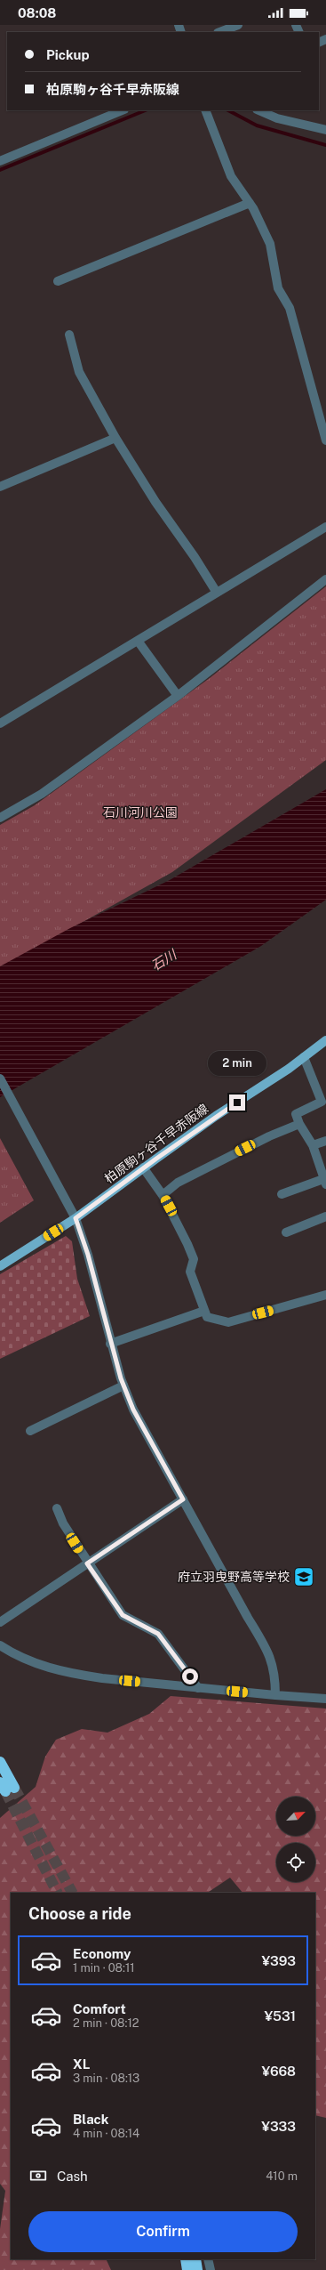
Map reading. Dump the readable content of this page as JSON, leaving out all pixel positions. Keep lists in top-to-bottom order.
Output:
{
  "streets": {
    "main road": ["柏原駒ヶ谷千早赤阪線"]
  },
  "water": ["石川"],
  "parks": ["石川河川公園"],
  "places": {
    "school or university": ["府立羽曳野高等学校"]
  },
  "north": "top right",
  "page": {
    "status": "08:08",
    "banner": ["Pickup", "柏原駒ヶ谷千早赤阪線"],
    "bubble": "2 min",
    "heading": "Choose a ride",
    "list": [
      {
        "name": "Economy",
        "note": "1 min · 08:11",
        "value": "¥393"
      },
      {
        "name": "Comfort",
        "note": "2 min · 08:12",
        "value": "¥531"
      },
      {
        "name": "XL",
        "note": "3 min · 08:13",
        "value": "¥668"
      },
      {
        "name": "Black",
        "note": "4 min · 08:14",
        "value": "¥333"
      }
    ],
    "pay": ["Cash", "410 m"],
    "buttons": "Confirm"
  }
}
